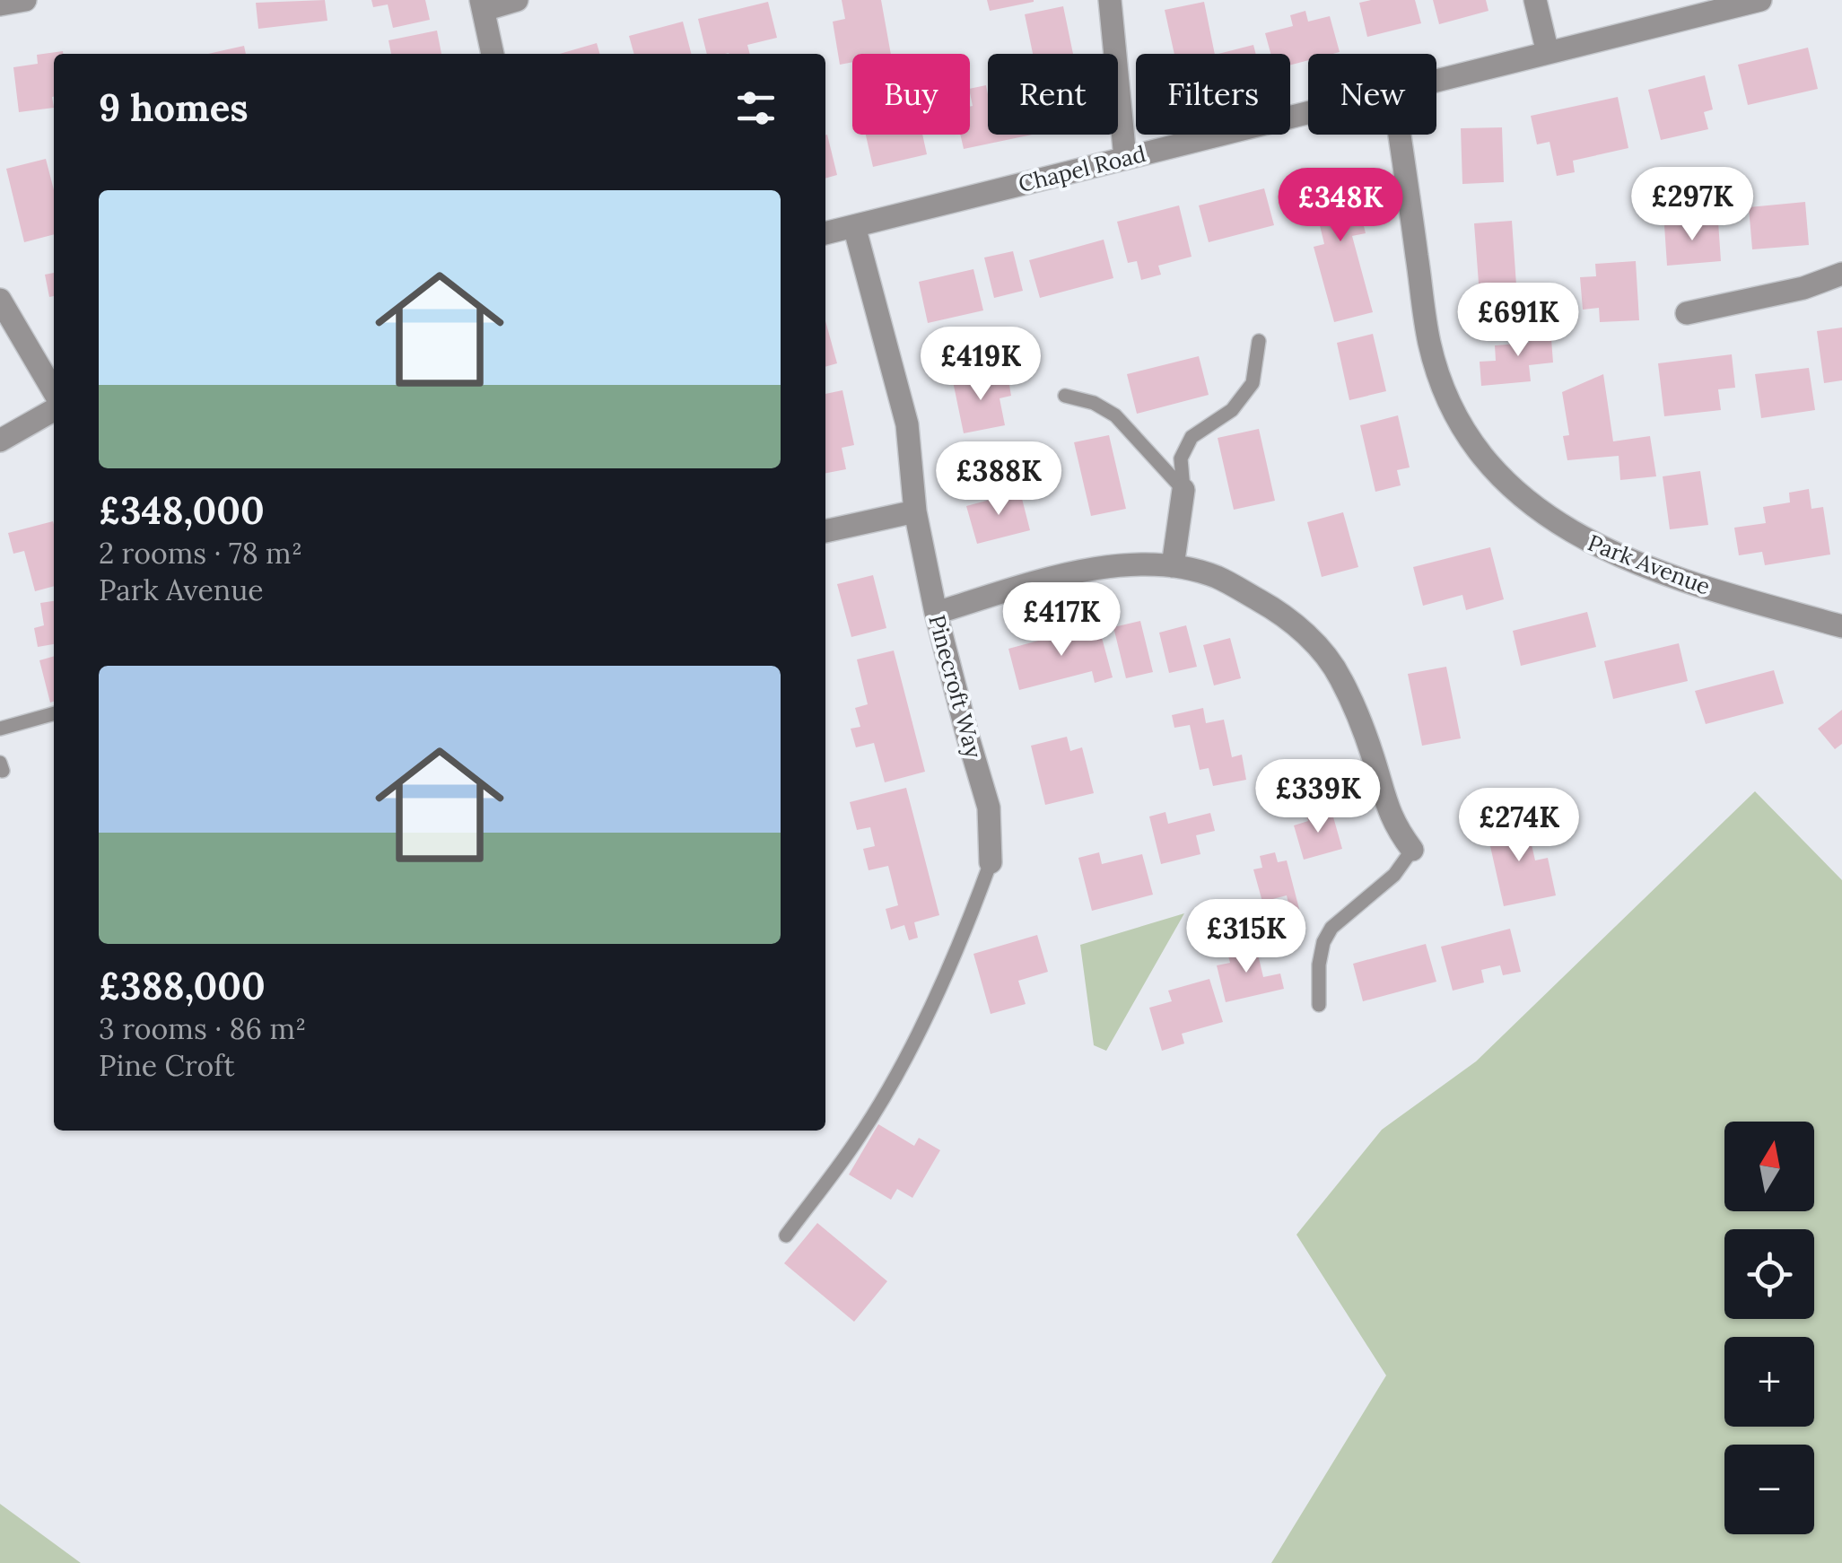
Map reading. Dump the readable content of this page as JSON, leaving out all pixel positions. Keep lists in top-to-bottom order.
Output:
{
  "streets": {
    "street": ["Chapel Road", "Park Avenue", "Pinecroft Way"]
  },
  "crossings": [
    ["Chapel Road", "Pinecroft Way"]
  ],
  "north": "top",
  "page": {
    "chip": [
      "Buy",
      "Rent",
      "Filters",
      "New"
    ],
    "heading": "9 homes",
    "list": [
      {
        "name": "£348,000",
        "note": "2 rooms · 78 m² · Park Avenue"
      },
      {
        "name": "£388,000",
        "note": "3 rooms · 86 m² · Pine Croft"
      }
    ],
    "price": [
      "£297K",
      "£348K",
      "£691K",
      "£419K",
      "£388K",
      "£417K",
      "£339K",
      "£274K",
      "£315K"
    ],
    "map_buttons": ["+", "−"]
  }
}
